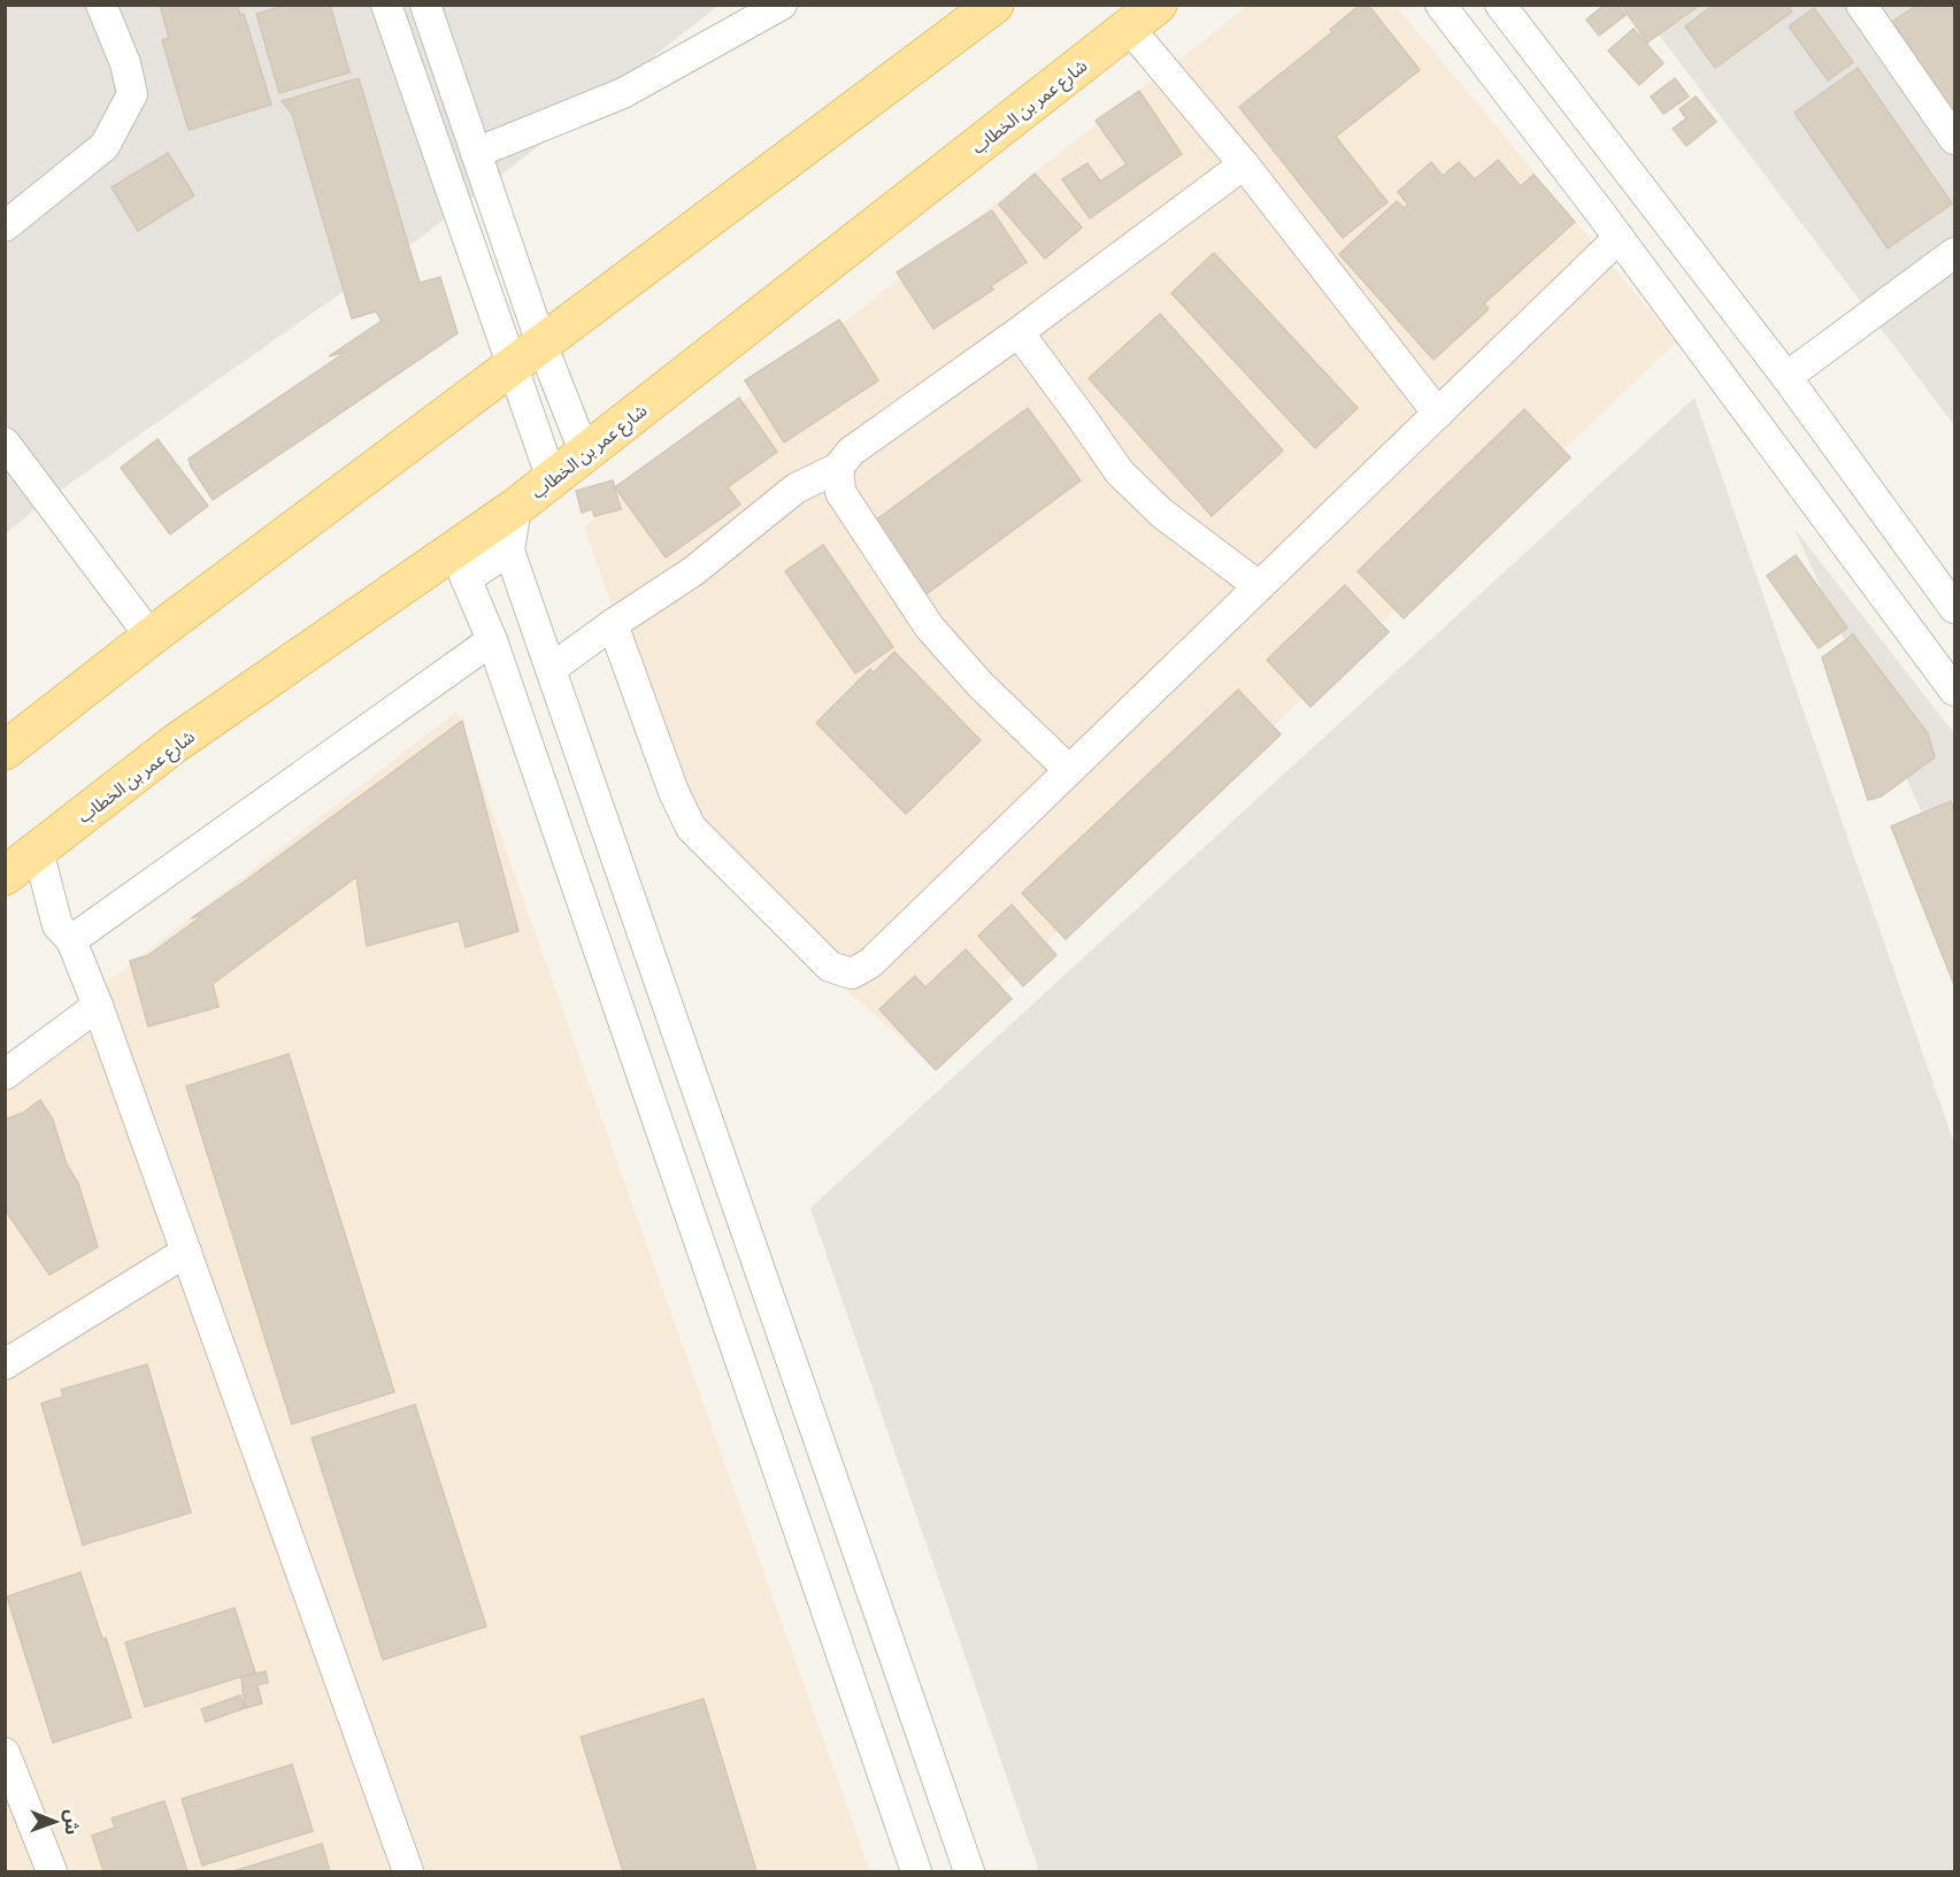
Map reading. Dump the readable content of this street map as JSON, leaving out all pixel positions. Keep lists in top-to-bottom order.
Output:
{
  "streets": {
    "main road": ["شارع عمر بن الخطاب"]
  },
  "north": "right"
}
